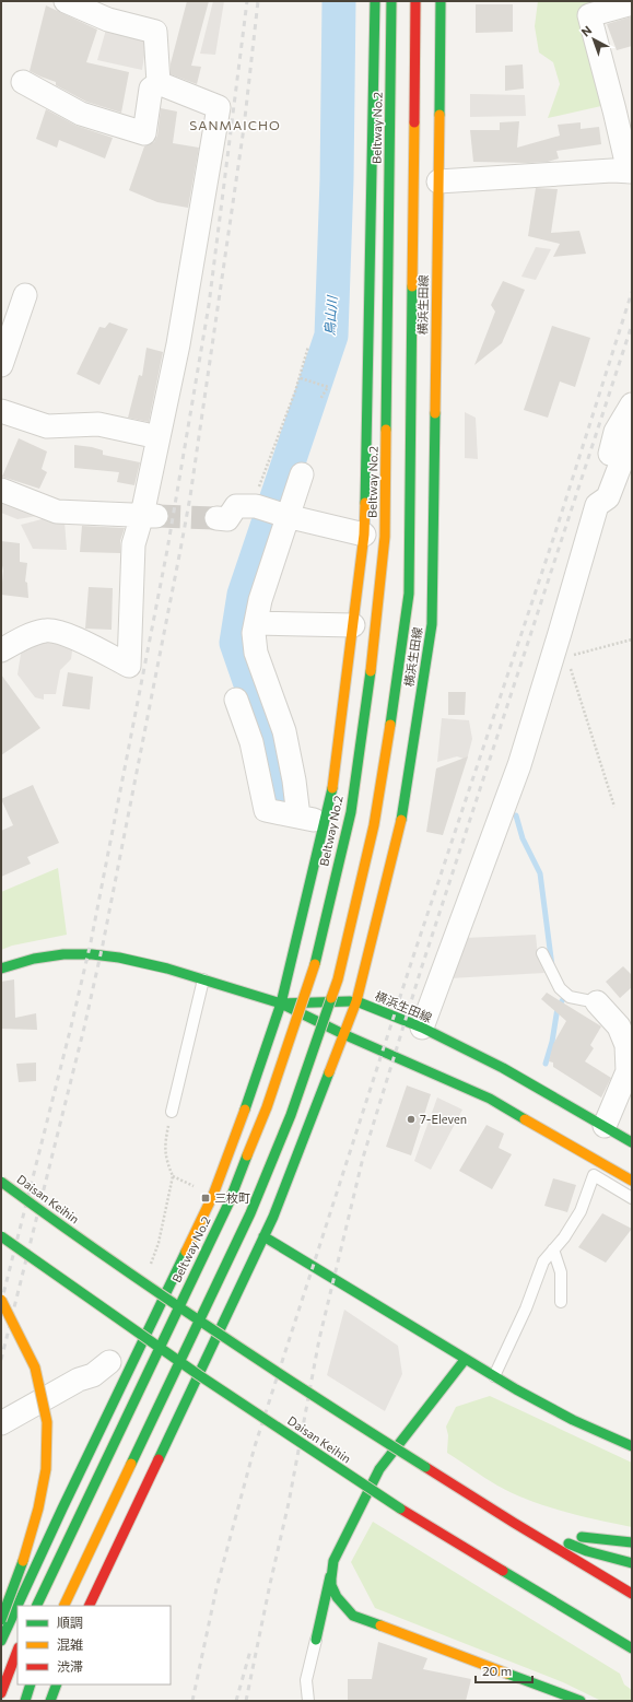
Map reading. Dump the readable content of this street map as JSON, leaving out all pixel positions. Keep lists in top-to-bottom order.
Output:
{
  "streets": {
    "main road": ["Beltway No.2", "横浜生田線", "Daisan Keihin"]
  },
  "districts": ["SANMAICHO"],
  "water": ["鳥山川"],
  "places": {
    "other": ["7-Eleven"],
    "transit": ["三枚町"]
  },
  "legend": ["順調", "混雑", "渋滞"],
  "scale_bar": "20 m",
  "north": "top left"
}
